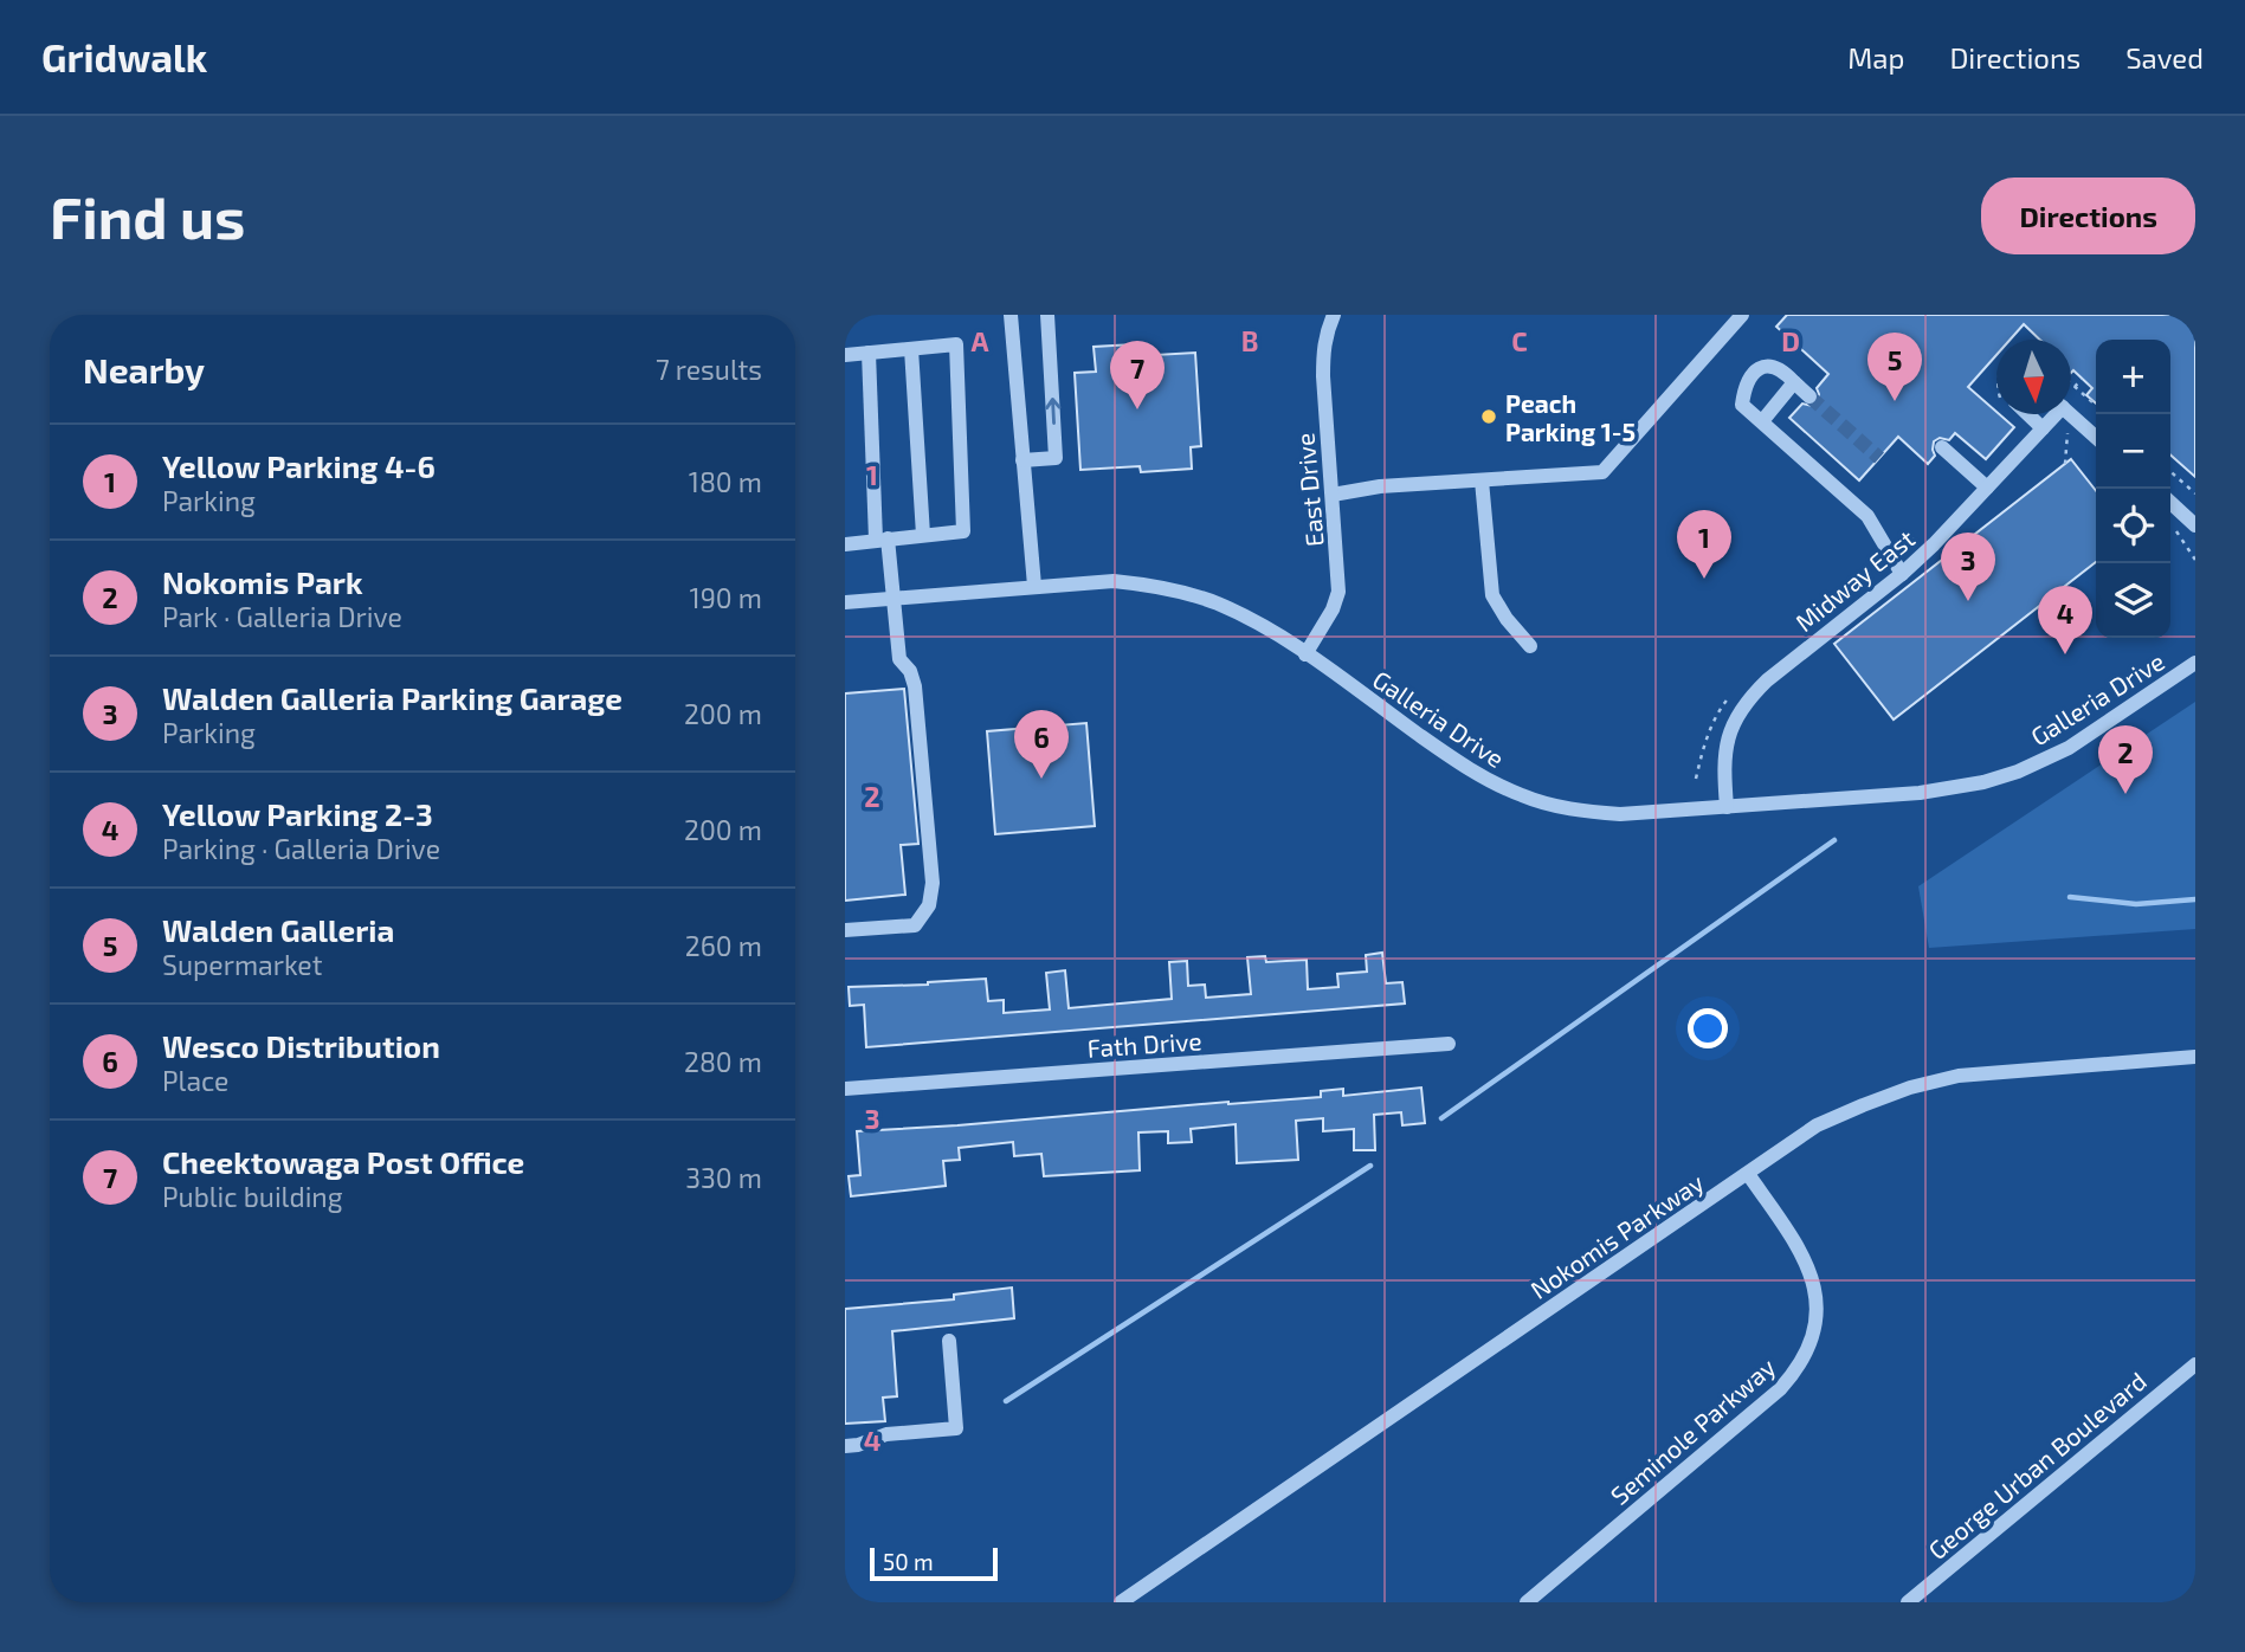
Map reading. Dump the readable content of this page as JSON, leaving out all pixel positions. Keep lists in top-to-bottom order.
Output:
{
  "streets": {
    "street": [
      "East Drive",
      "Midway East",
      "Galleria Drive",
      "Fath Drive",
      "Nokomis Parkway",
      "Seminole Parkway",
      "George Urban Boulevard"
    ]
  },
  "crossings": [
    ["East Drive", "Galleria Drive"],
    ["Midway East", "Galleria Drive"],
    ["Nokomis Parkway", "Seminole Parkway"]
  ],
  "places": ["Peach Parking 1-5"],
  "scale_bar": "50 m",
  "north": "bottom",
  "page": {
    "header": "Gridwalk",
    "nav": ["Map", "Directions", "Saved"],
    "buttons": "Directions",
    "title": "Find us",
    "heading": ["Nearby", "7 results"],
    "pins": [
      "5",
      "7",
      "1",
      "3",
      "4",
      "6",
      "2"
    ],
    "map_buttons": ["+", "−"],
    "list": [
      {
        "mark": "1",
        "name": "Yellow Parking 4-6",
        "note": "Parking",
        "value": "180 m"
      },
      {
        "mark": "2",
        "name": "Nokomis Park",
        "note": "Park · Galleria Drive",
        "value": "190 m"
      },
      {
        "mark": "3",
        "name": "Walden Galleria Parking Garage",
        "note": "Parking",
        "value": "200 m"
      },
      {
        "mark": "4",
        "name": "Yellow Parking 2-3",
        "note": "Parking · Galleria Drive",
        "value": "200 m"
      },
      {
        "mark": "5",
        "name": "Walden Galleria",
        "note": "Supermarket",
        "value": "260 m"
      },
      {
        "mark": "6",
        "name": "Wesco Distribution",
        "note": "Place",
        "value": "280 m"
      },
      {
        "mark": "7",
        "name": "Cheektowaga Post Office",
        "note": "Public building",
        "value": "330 m"
      }
    ],
    "scale": "50 m"
  },
  "grid": {
    "columns": [
      "A",
      "B",
      "C",
      "D"
    ],
    "rows": [
      "1",
      "2",
      "3",
      "4"
    ]
  }
}
